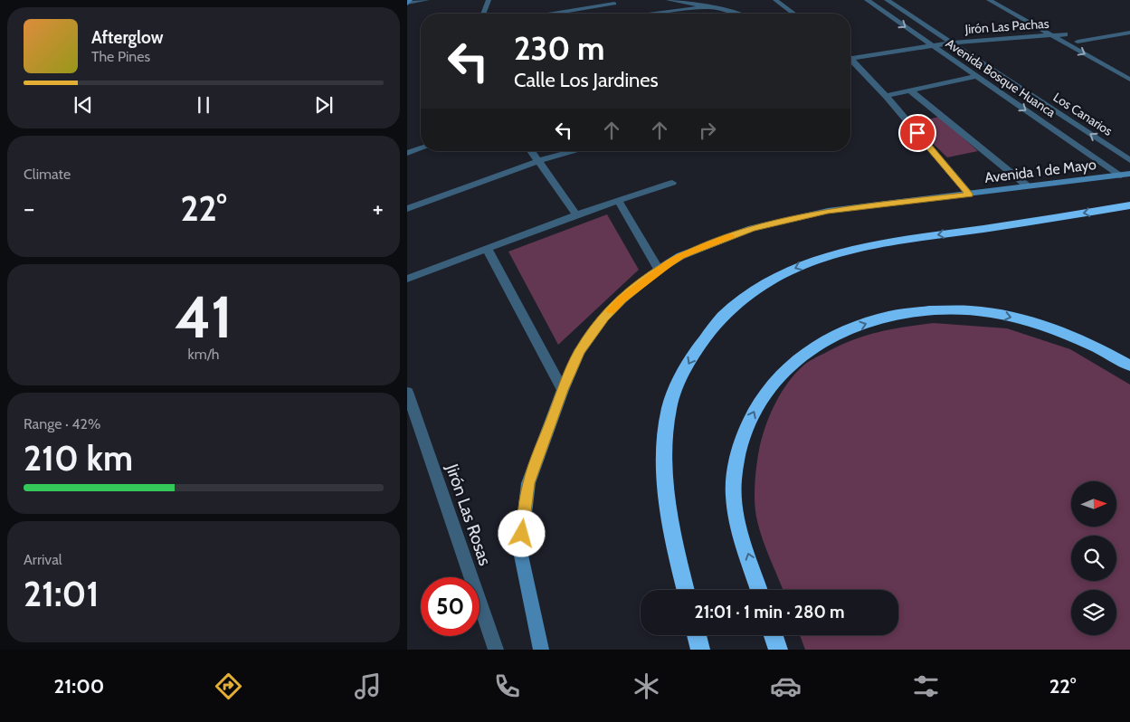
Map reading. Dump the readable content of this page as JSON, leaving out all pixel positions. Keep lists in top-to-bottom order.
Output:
{
  "streets": {
    "main road": ["Avenida 1 de Mayo"],
    "street": [
      "Jirón Las Pachas",
      "Avenida Bosque Huanca",
      "Los Canarios",
      "Jirón Las Rosas"
    ]
  },
  "crossings": [
    ["Jirón Las Pachas", "Avenida Bosque Huanca"],
    ["Jirón Las Pachas", "Los Canarios"],
    ["Avenida Bosque Huanca", "Avenida 1 de Mayo"]
  ],
  "north": "right",
  "page": {
    "turn": ["230 m", "Calle Los Jardines"],
    "song": ["Afterglow", "The Pines"],
    "tile": [
      "Climate",
      ["41", "km/h"],
      ["Range · 42%", "210 km"],
      ["Arrival", "21:01"]
    ],
    "heat": ["−", "22°", "+"],
    "limit": "50",
    "trip": "21:01 · 1 min · 280 m",
    "tabs": ["21:00", "22°"]
  }
}
